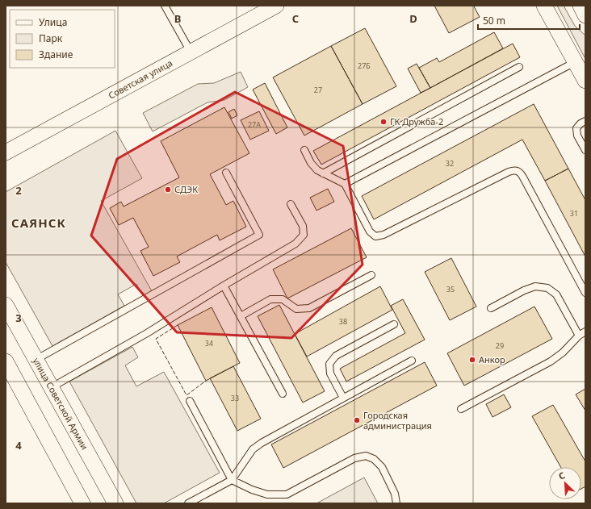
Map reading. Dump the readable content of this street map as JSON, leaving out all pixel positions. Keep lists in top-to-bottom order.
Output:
{
  "streets": {
    "street": ["Советская улица", "улица Советской Армии"]
  },
  "districts": ["САЯНСК"],
  "places": [
    "ГК Дружба-2",
    "СДЭК",
    "Анкор",
    "Городская администрация"
  ],
  "house_numbers": [
    "27Б",
    "27",
    "27А",
    "32",
    "31",
    "35",
    "38",
    "34",
    "29",
    "33"
  ],
  "legend": ["Улица", "Парк", "Здание"],
  "scale_bar": "50 m",
  "north": "top left",
  "grid": {
    "columns": ["B", "C", "D"],
    "rows": ["2", "3", "4"]
  }
}
